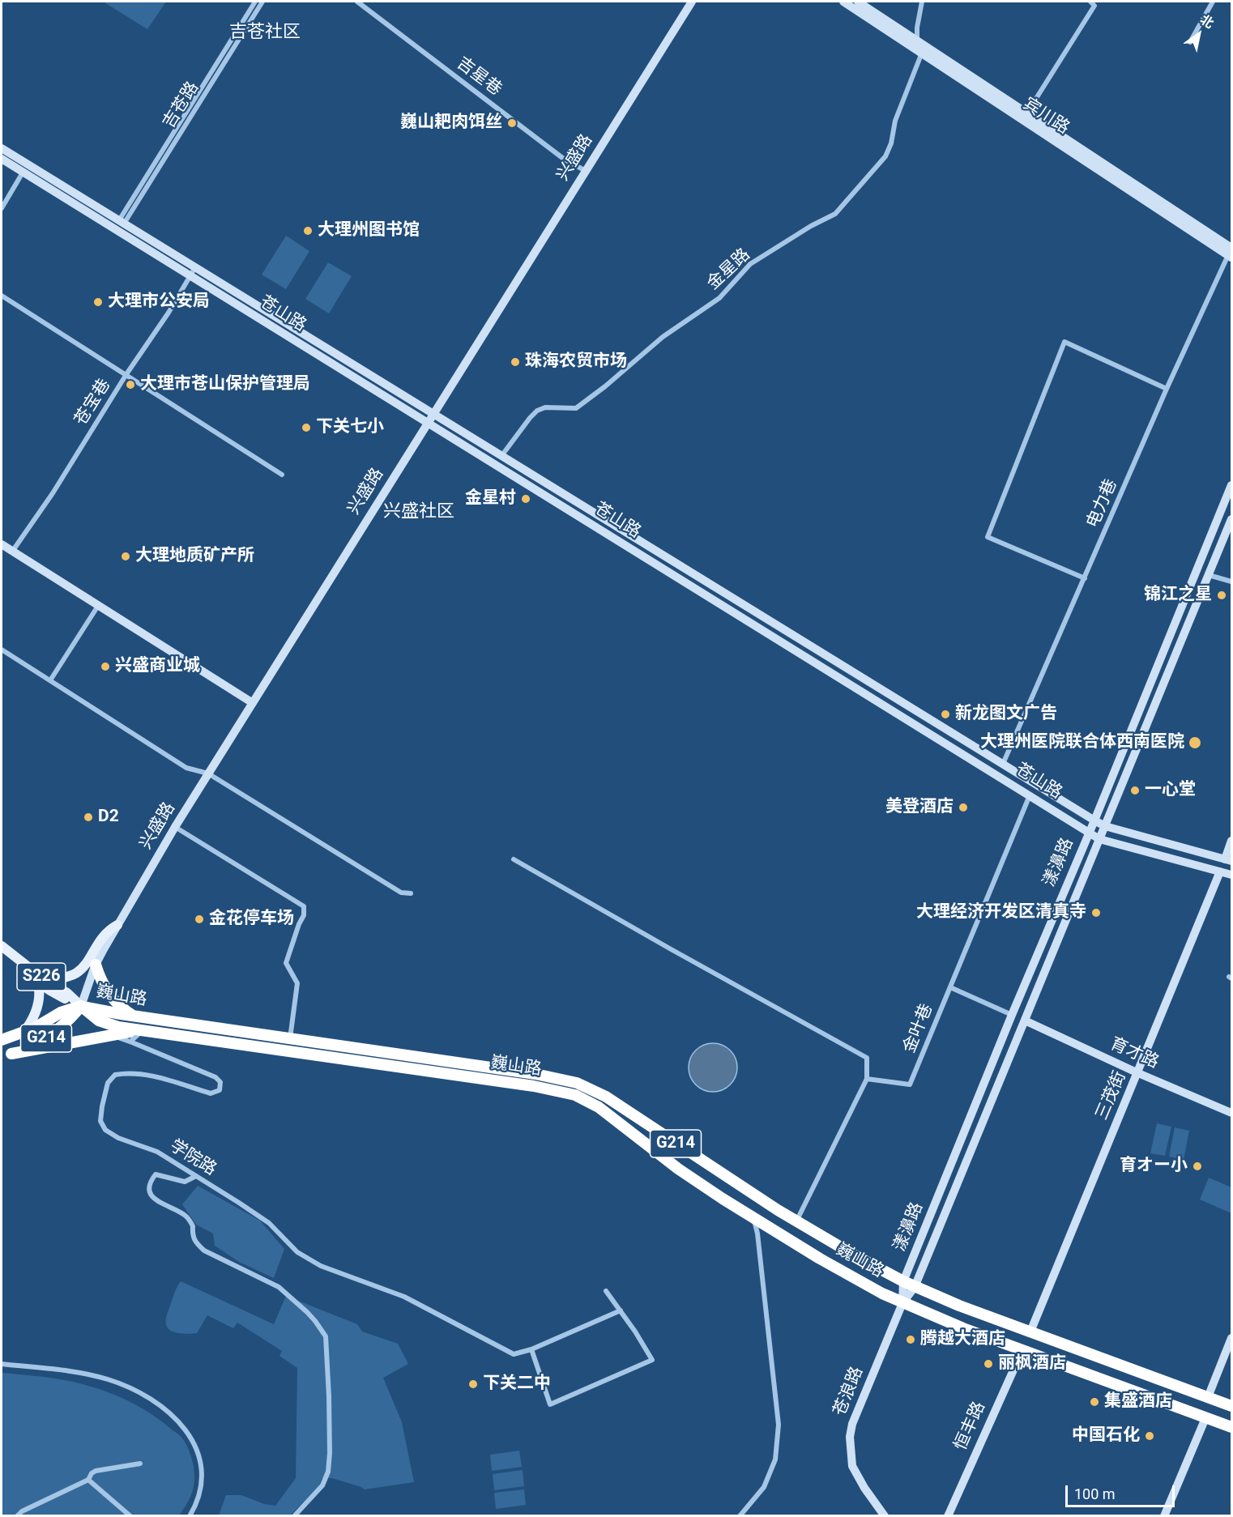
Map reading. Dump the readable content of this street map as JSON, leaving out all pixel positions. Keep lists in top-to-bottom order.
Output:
{
  "streets": {
    "highway": ["巍山路", "G214"],
    "main road": [
      "宾川路",
      "兴盛路",
      "苍山路",
      "漾濞路",
      "S226",
      "育才路",
      "三茂街",
      "苍浪路",
      "恒丰路"
    ],
    "street": [
      "吉星巷",
      "吉苍路",
      "金星路",
      "苍宝巷",
      "电力巷",
      "金叶巷",
      "学院路"
    ]
  },
  "crossings": [
    ["吉星巷", "兴盛路"],
    ["吉苍路", "苍山路"],
    ["宾川路", "金星路"],
    ["宾川路", "电力巷"],
    ["兴盛路", "苍山路"],
    ["兴盛路", "S226"],
    ["兴盛路", "巍山路"],
    ["兴盛路", "G214"],
    ["金星路", "苍山路"],
    ["苍山路", "苍宝巷"],
    ["苍山路", "电力巷"],
    ["苍山路", "漾濞路"],
    ["苍山路", "金叶巷"],
    ["苍山路", "三茂街"],
    ["漾濞路", "巍山路"],
    ["漾濞路", "育才路"],
    ["漾濞路", "苍浪路"],
    ["S226", "巍山路"],
    ["S226", "G214"],
    ["巍山路", "G214"],
    ["巍山路", "三茂街"],
    ["巍山路", "苍浪路"],
    ["巍山路", "恒丰路"],
    ["育才路", "三茂街"]
  ],
  "districts": ["吉苍社区", "兴盛社区"],
  "places": [
    "巍山耙肉饵丝",
    "大理州图书馆",
    "大理市公安局",
    "珠海农贸市场",
    "大理市苍山保护管理局",
    "下关七小",
    "金星村",
    "大理地质矿产所",
    "锦江之星",
    "兴盛商业城",
    "新龙图文广告",
    "大理州医院联合体西南医院",
    "一心堂",
    "美登酒店",
    "D2",
    "大理经济开发区清真寺",
    "金花停车场",
    "育オー小",
    "腾越大酒店",
    "丽枫酒店",
    "下关二中",
    "集盛酒店",
    "中国石化"
  ],
  "scale_bar": "100 m",
  "north": "top right"
}
